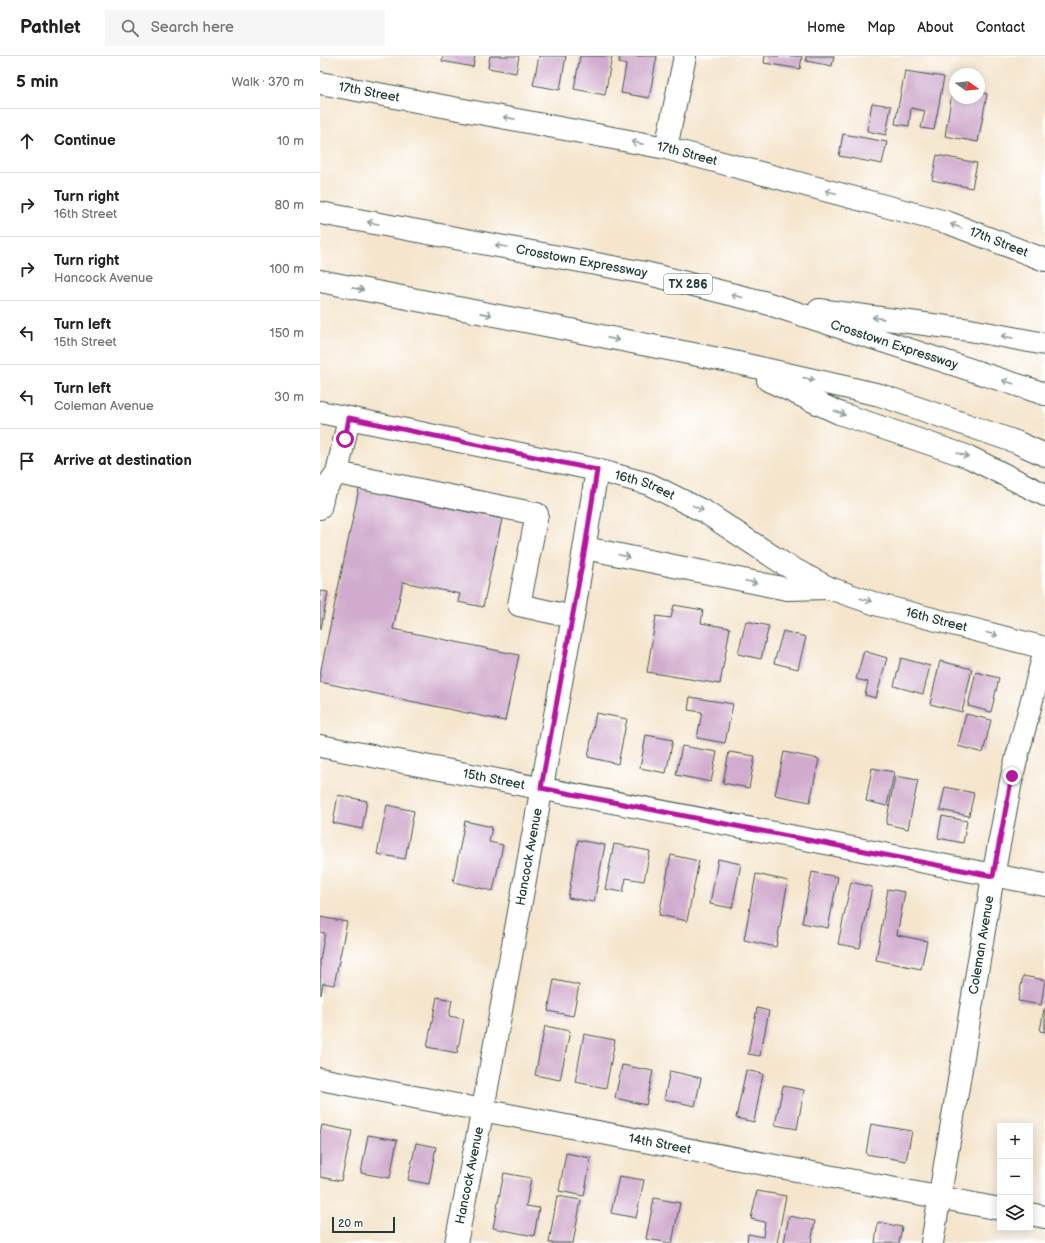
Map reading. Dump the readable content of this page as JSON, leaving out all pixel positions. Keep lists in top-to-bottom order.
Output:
{
  "streets": {
    "main road": [
      "17th Street",
      "Crosstown Expressway",
      "TX 286",
      "16th Street",
      "15th Street",
      "Hancock Avenue",
      "Coleman Avenue",
      "14th Street"
    ]
  },
  "crossings": [
    ["16th Street", "Hancock Avenue"],
    ["16th Street", "Coleman Avenue"],
    ["15th Street", "Hancock Avenue"],
    ["15th Street", "Coleman Avenue"],
    ["Hancock Avenue", "14th Street"],
    ["Coleman Avenue", "14th Street"]
  ],
  "scale_bar": "20 m",
  "north": "right",
  "page": {
    "header": "Pathlet",
    "search": "Search here",
    "nav": [
      "Home",
      "Map",
      "About",
      "Contact"
    ],
    "heading": ["5 min", "Walk · 370 m"],
    "list": [
      ["Continue", "10 m"],
      ["Turn right", "16th Street", "80 m"],
      ["Turn right", "Hancock Avenue", "100 m"],
      ["Turn left", "15th Street", "150 m"],
      ["Turn left", "Coleman Avenue", "30 m"],
      "Arrive at destination"
    ],
    "map_buttons": ["+", "−"],
    "scale": "20 m"
  }
}
